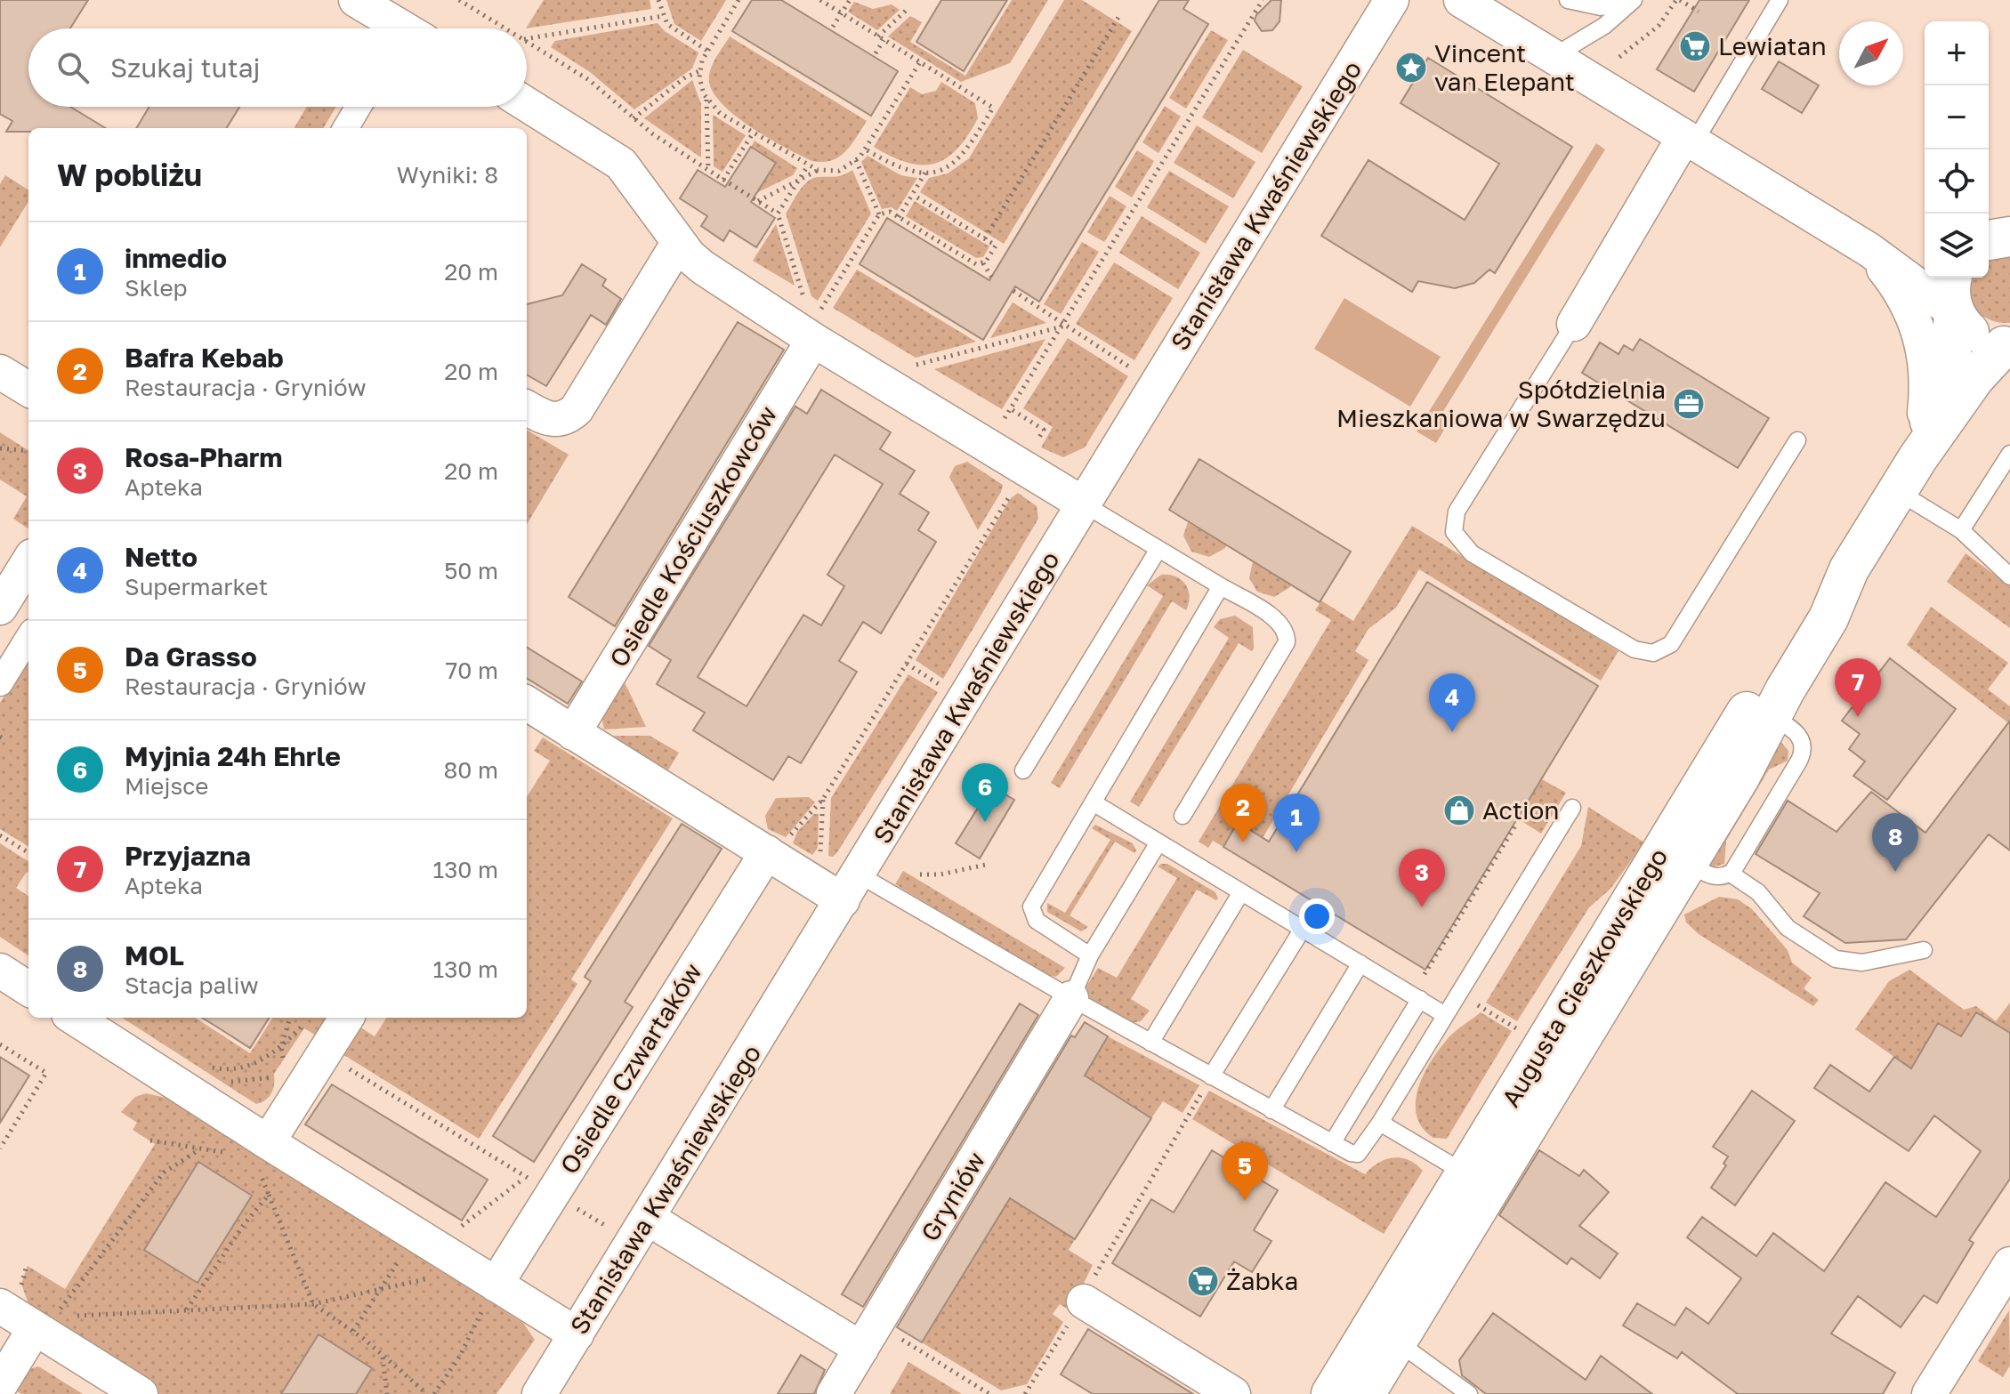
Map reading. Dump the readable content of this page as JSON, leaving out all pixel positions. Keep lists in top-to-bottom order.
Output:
{
  "streets": {
    "street": [
      "Stanisława Kwaśniewskiego",
      "Osiedle Kościuszkowców",
      "Augusta Cieszkowskiego",
      "Osiedle Czwartaków",
      "Gryniów"
    ]
  },
  "places": {
    "supermarket": ["Lewiatan", "Żabka"],
    "place": ["Vincent van Elepant"],
    "office": ["Spółdzielnia Mieszkaniowa w Swarzędzu"],
    "shop": ["Action"]
  },
  "north": "top right",
  "page": {
    "map_buttons": ["+", "−"],
    "search": "Szukaj tutaj",
    "heading": ["W pobliżu", "Wyniki: 8"],
    "list": [
      {
        "mark": "1",
        "name": "inmedio",
        "note": "Sklep",
        "value": "20 m"
      },
      {
        "mark": "2",
        "name": "Bafra Kebab",
        "note": "Restauracja · Gryniów",
        "value": "20 m"
      },
      {
        "mark": "3",
        "name": "Rosa-Pharm",
        "note": "Apteka",
        "value": "20 m"
      },
      {
        "mark": "4",
        "name": "Netto",
        "note": "Supermarket",
        "value": "50 m"
      },
      {
        "mark": "5",
        "name": "Da Grasso",
        "note": "Restauracja · Gryniów",
        "value": "70 m"
      },
      {
        "mark": "6",
        "name": "Myjnia 24h Ehrle",
        "note": "Miejsce",
        "value": "80 m"
      },
      {
        "mark": "7",
        "name": "Przyjazna",
        "note": "Apteka",
        "value": "130 m"
      },
      {
        "mark": "8",
        "name": "MOL",
        "note": "Stacja paliw",
        "value": "130 m"
      }
    ],
    "pins": [
      "7",
      "4",
      "6",
      "2",
      "1",
      "8",
      "3",
      "5"
    ]
  }
}
